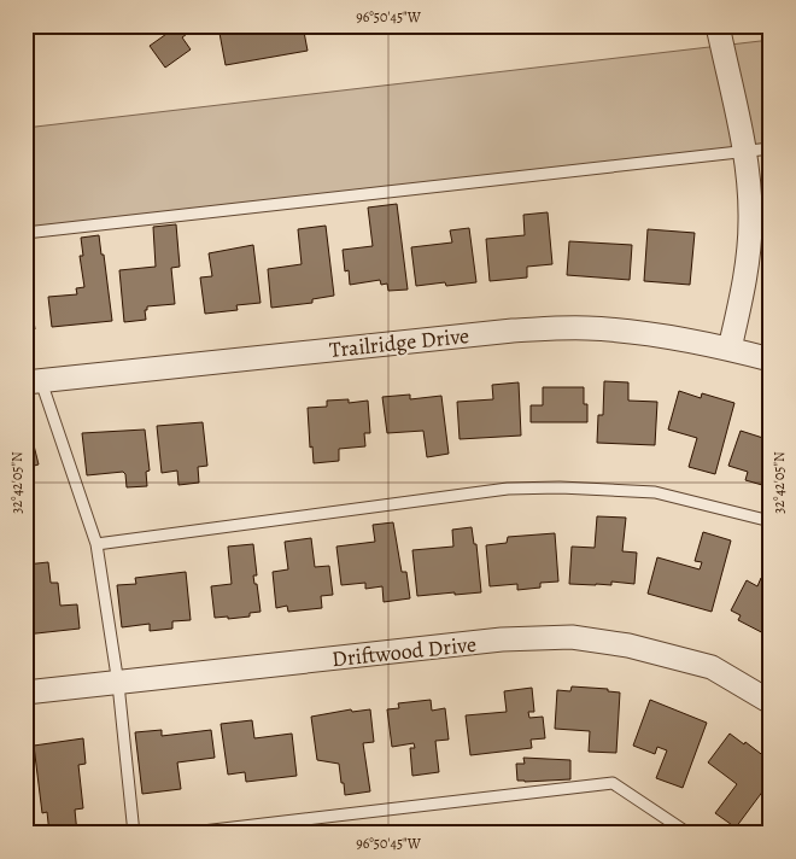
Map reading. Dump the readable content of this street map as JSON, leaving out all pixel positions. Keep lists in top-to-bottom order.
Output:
{
  "streets": {
    "street": ["Trailridge Drive", "Driftwood Drive"]
  },
  "coordinates": ["96°50'45\"W", "32°42'05\"N"]
}
